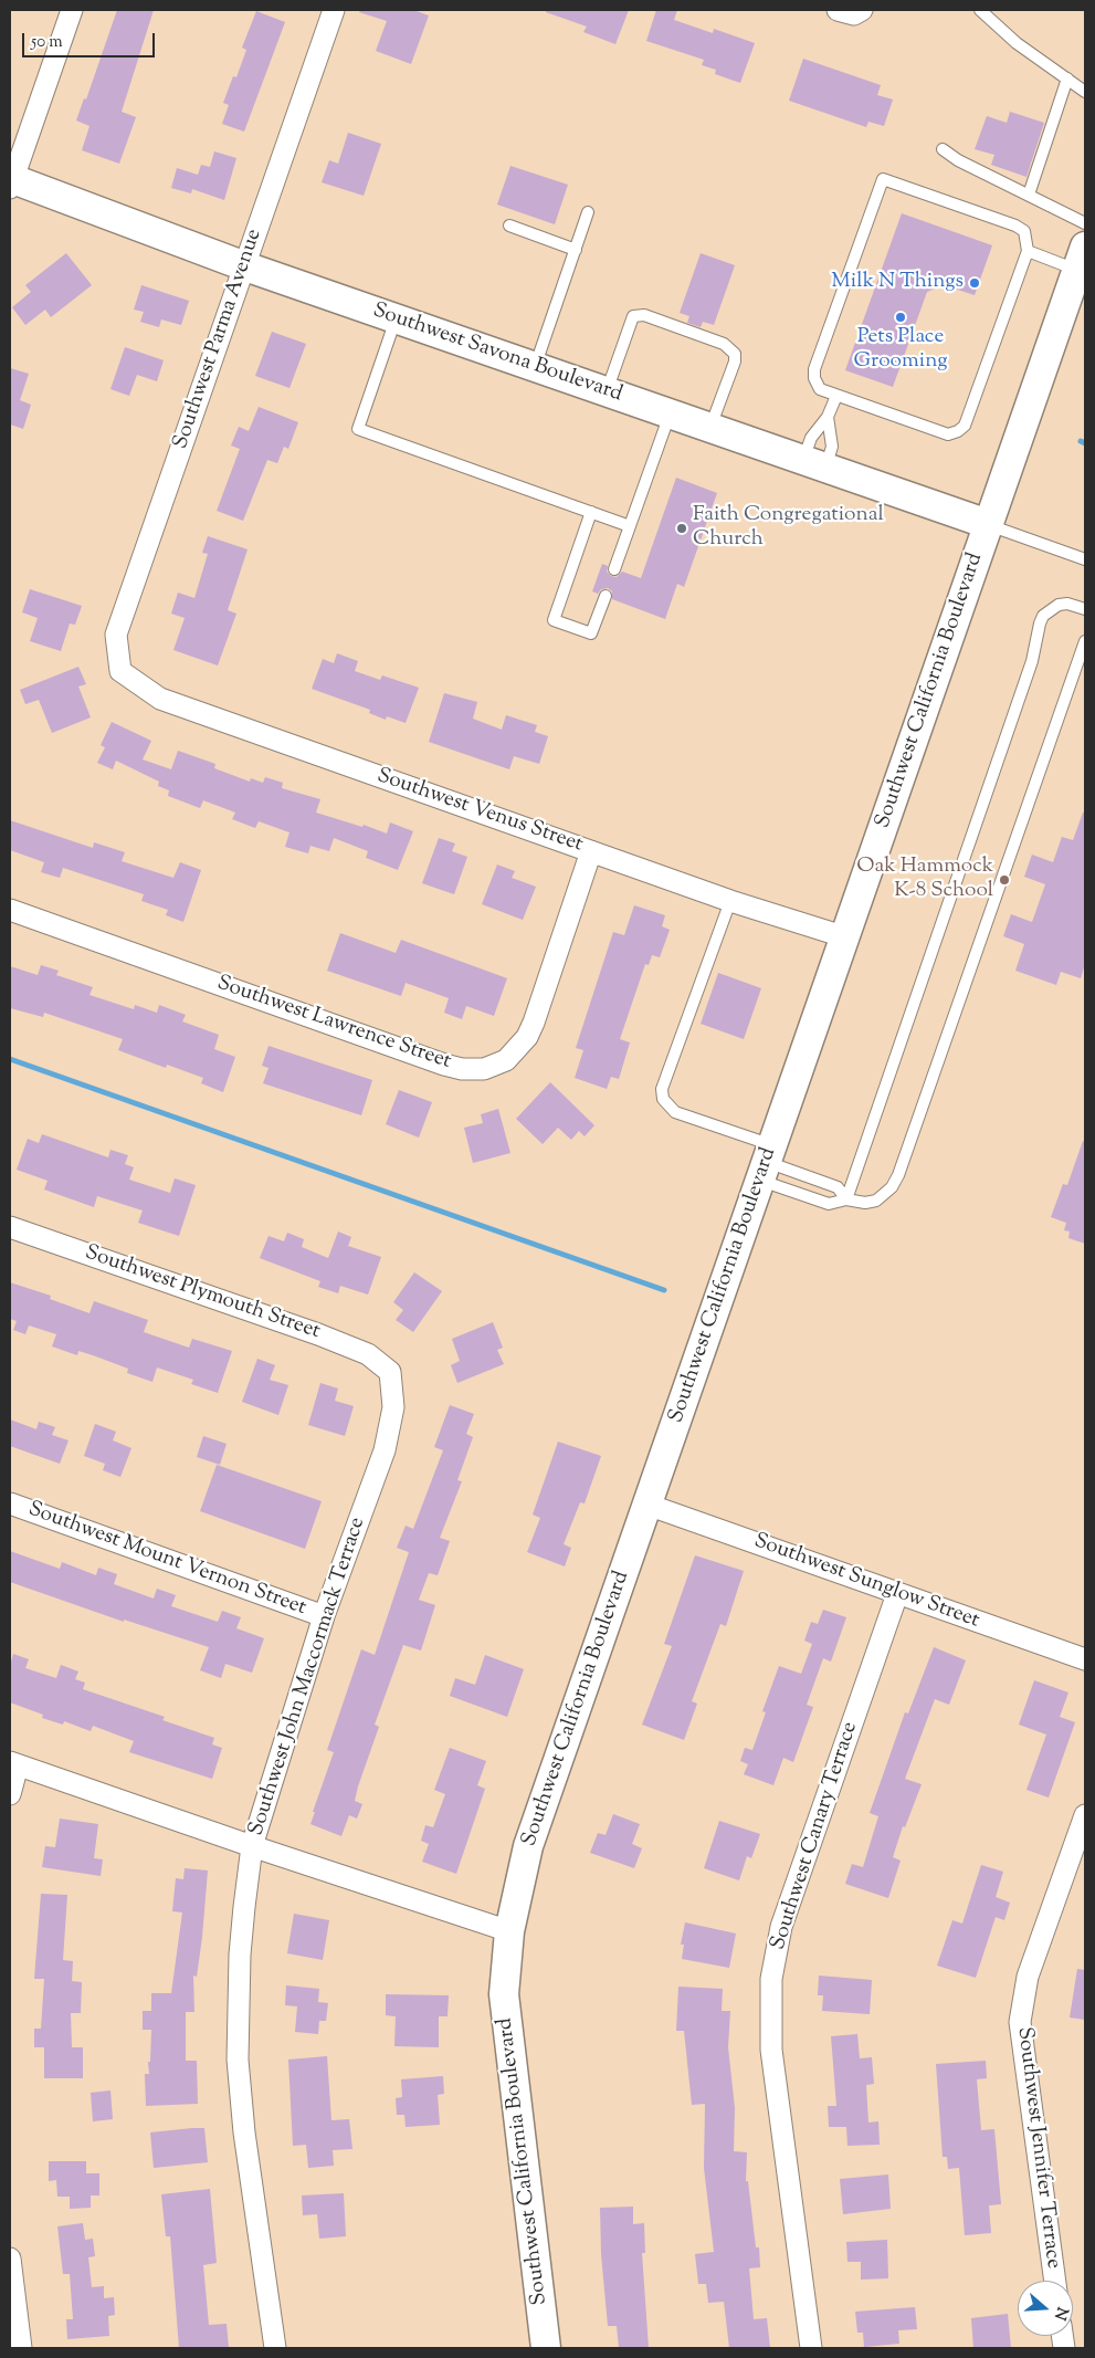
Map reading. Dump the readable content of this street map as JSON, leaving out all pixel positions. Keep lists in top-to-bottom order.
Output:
{
  "streets": {
    "street": [
      "Southwest Parma Avenue",
      "Southwest Savona Boulevard",
      "Southwest California Boulevard",
      "Southwest Venus Street",
      "Southwest Lawrence Street",
      "Southwest Plymouth Street",
      "Southwest Mount Vernon Street",
      "Southwest Sunglow Street",
      "Southwest John Maccormack Terrace",
      "Southwest Canary Terrace",
      "Southwest Jennifer Terrace"
    ]
  },
  "crossings": [
    ["Southwest Parma Avenue", "Southwest Savona Boulevard"],
    ["Southwest Parma Avenue", "Southwest Venus Street"],
    ["Southwest Savona Boulevard", "Southwest California Boulevard"],
    ["Southwest California Boulevard", "Southwest Venus Street"],
    ["Southwest California Boulevard", "Southwest Sunglow Street"],
    ["Southwest Venus Street", "Southwest Lawrence Street"],
    ["Southwest Plymouth Street", "Southwest John Maccormack Terrace"],
    ["Southwest Mount Vernon Street", "Southwest John Maccormack Terrace"],
    ["Southwest Sunglow Street", "Southwest Canary Terrace"]
  ],
  "places": [
    "Milk N Things",
    "Pets Place Grooming",
    "Faith Congregational Church",
    "Oak Hammock K-8 School"
  ],
  "scale_bar": "50 m",
  "north": "right"
}
